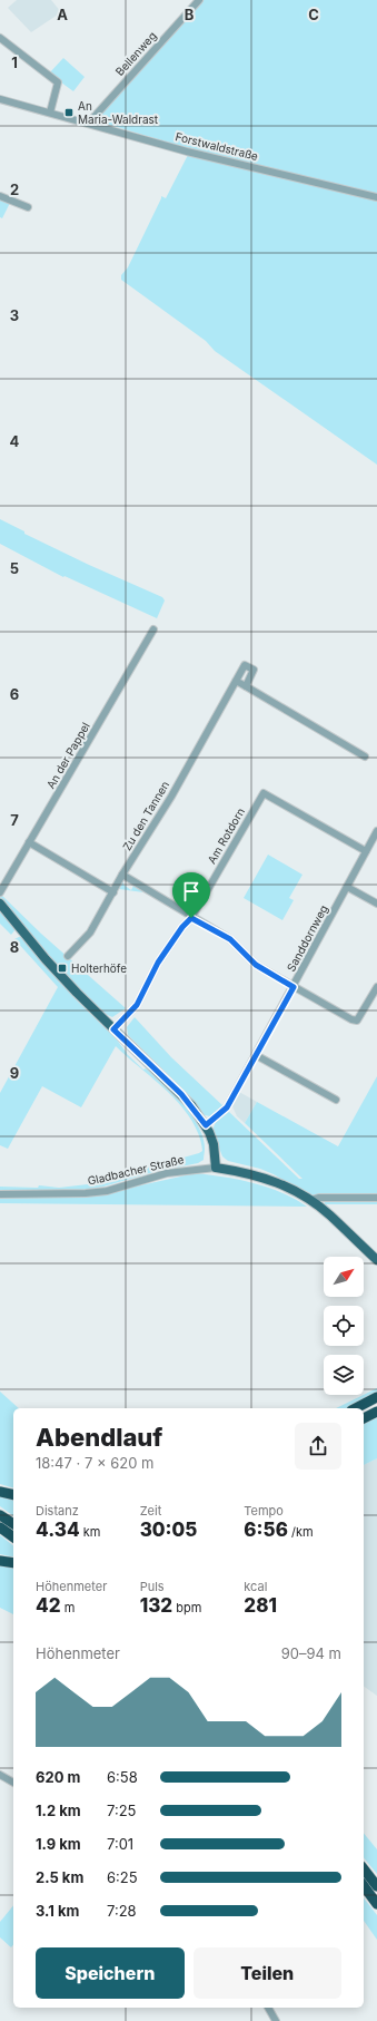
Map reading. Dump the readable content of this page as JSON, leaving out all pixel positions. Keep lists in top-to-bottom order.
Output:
{
  "streets": {
    "main road": ["Gladbacher Straße"],
    "street": [
      "Bellenweg",
      "Forstwaldstraße",
      "An der Pappel",
      "Zu den Tannen",
      "Am Rotdorn",
      "Sanddornweg"
    ]
  },
  "crossings": [
    ["Bellenweg", "Forstwaldstraße"],
    ["Am Rotdorn", "Sanddornweg"]
  ],
  "places": {
    "transit": ["An Maria-Waldrast", "Holterhöfe"]
  },
  "north": "top right",
  "page": {
    "heading": ["Abendlauf", "18:47 · 7 × 620 m"],
    "stats": [
      ["Distanz", "4.34 km"],
      ["Zeit", "30:05"],
      ["Tempo", "6:56 /km"],
      ["Höhenmeter", "42 m"],
      ["Puls", "132 bpm"],
      ["kcal", "281"]
    ],
    "chart": ["Höhenmeter", "90–94 m"],
    "list": [
      {
        "name": "620 m",
        "note": "6:58"
      },
      {
        "name": "1.2 km",
        "note": "7:25"
      },
      {
        "name": "1.9 km",
        "note": "7:01"
      },
      {
        "name": "2.5 km",
        "note": "6:25"
      },
      {
        "name": "3.1 km",
        "note": "7:28"
      }
    ],
    "buttons": ["Speichern", "Teilen"]
  },
  "grid": {
    "columns": ["A", "B", "C"],
    "rows": [
      "1",
      "2",
      "3",
      "4",
      "5",
      "6",
      "7",
      "8",
      "9"
    ]
  }
}
